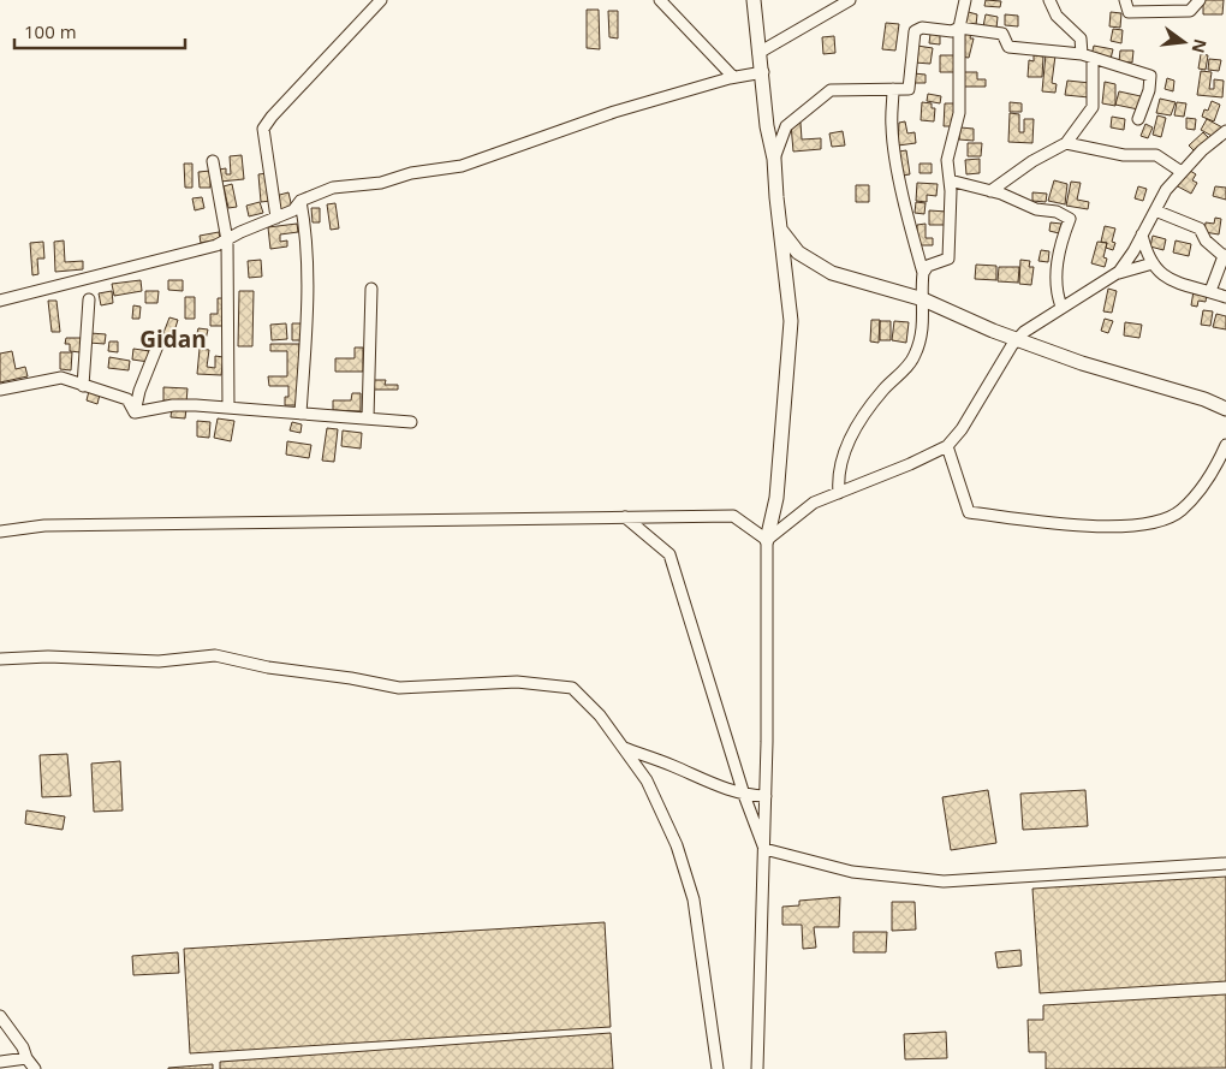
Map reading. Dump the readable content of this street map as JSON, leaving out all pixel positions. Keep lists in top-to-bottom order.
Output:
{
  "districts": ["Gidan"],
  "scale_bar": "100 m",
  "north": "right"
}
